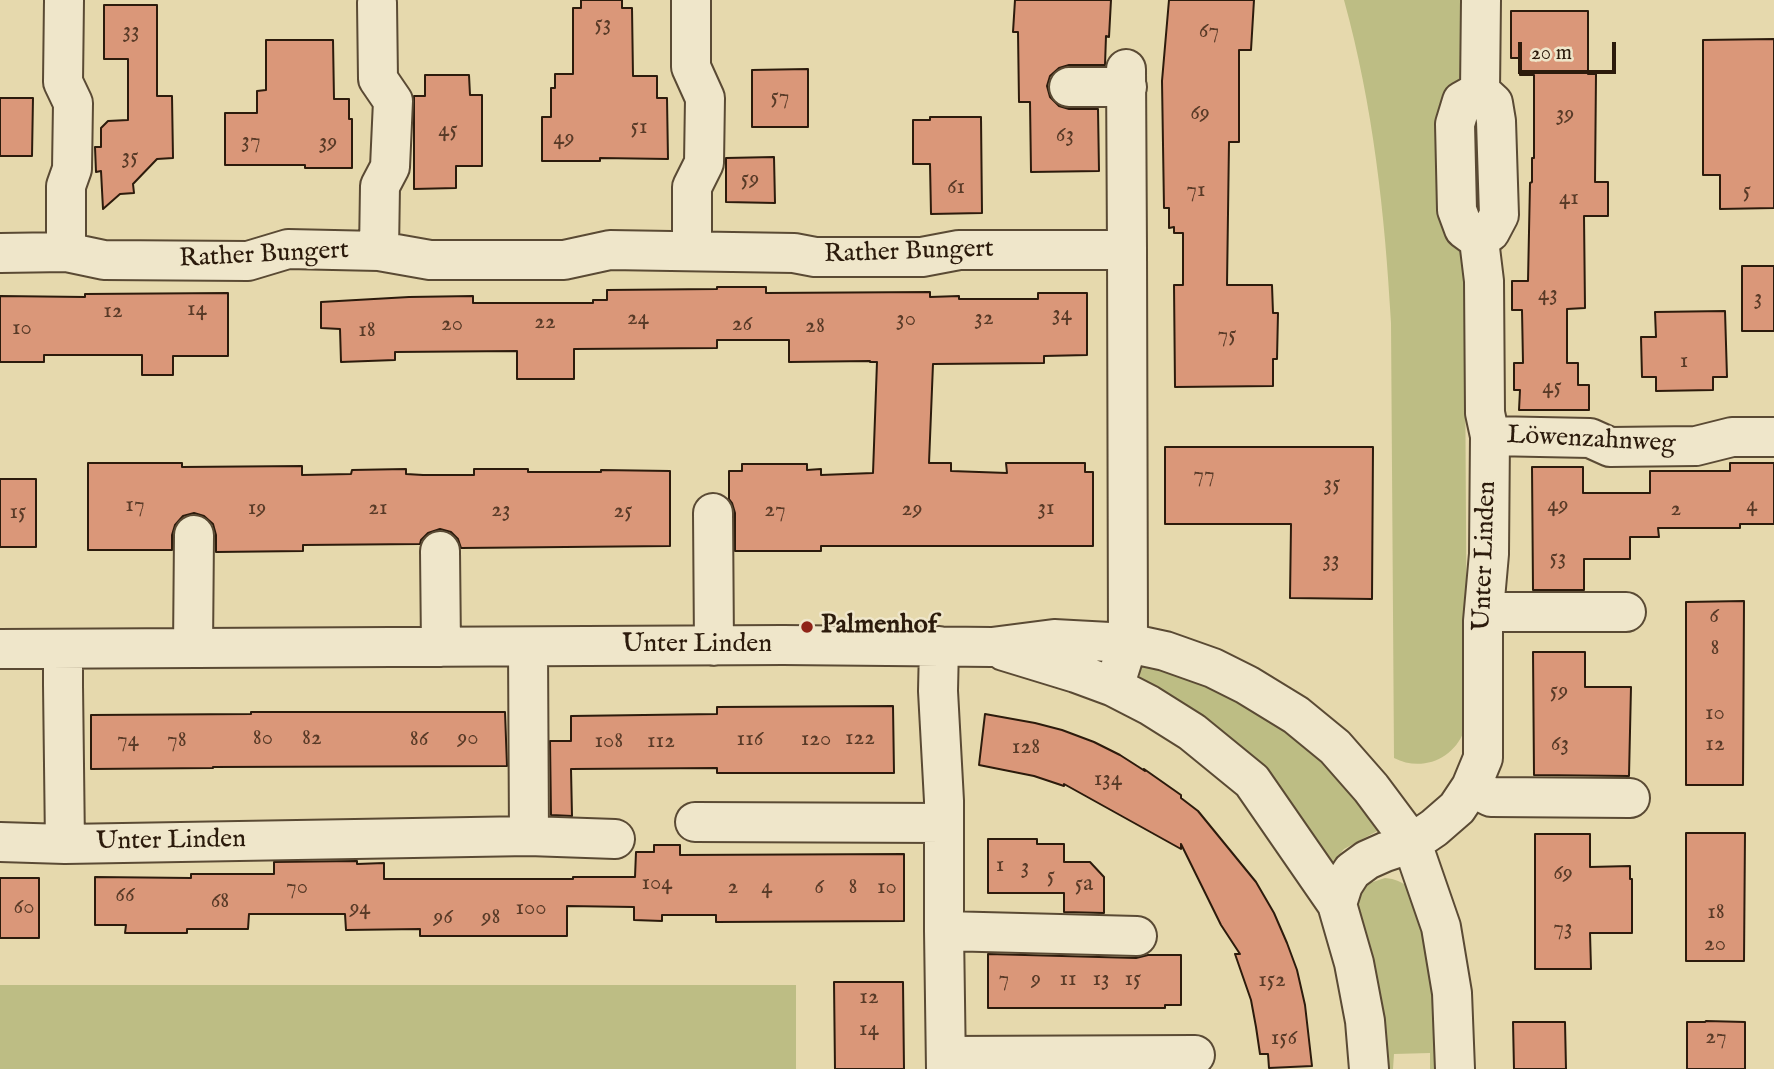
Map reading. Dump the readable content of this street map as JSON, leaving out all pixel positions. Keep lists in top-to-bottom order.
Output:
{
  "streets": {
    "street": ["Rather Bungert", "Löwenzahnweg", "Unter Linden"]
  },
  "crossings": [
    ["Löwenzahnweg", "Unter Linden"]
  ],
  "places": ["Palmenhof"],
  "house_numbers": [
    "53",
    "33",
    "67",
    "57",
    "69",
    "39",
    "51",
    "45",
    "63",
    "49",
    "37",
    "39",
    "35",
    "59",
    "61",
    "71",
    "5",
    "41",
    "43",
    "3",
    "14",
    "12",
    "34",
    "24",
    "32",
    "30",
    "22",
    "20",
    "26",
    "28",
    "10",
    "18",
    "75",
    "1",
    "45",
    "77",
    "35",
    "17",
    "49",
    "4",
    "19",
    "21",
    "31",
    "29",
    "2",
    "23",
    "27",
    "25",
    "15",
    "53",
    "33",
    "6",
    "8",
    "59",
    "10",
    "80",
    "82",
    "90",
    "122",
    "86",
    "116",
    "120",
    "74",
    "78",
    "108",
    "112",
    "63",
    "12",
    "128",
    "134",
    "1",
    "3",
    "69",
    "5",
    "104",
    "5a",
    "70",
    "2",
    "4",
    "6",
    "8",
    "10",
    "66",
    "68",
    "60",
    "94",
    "100",
    "18",
    "96",
    "98",
    "73",
    "20",
    "7",
    "9",
    "11",
    "13",
    "15",
    "152",
    "12",
    "14",
    "27",
    "156"
  ],
  "scale_bar": "20 m"
}
